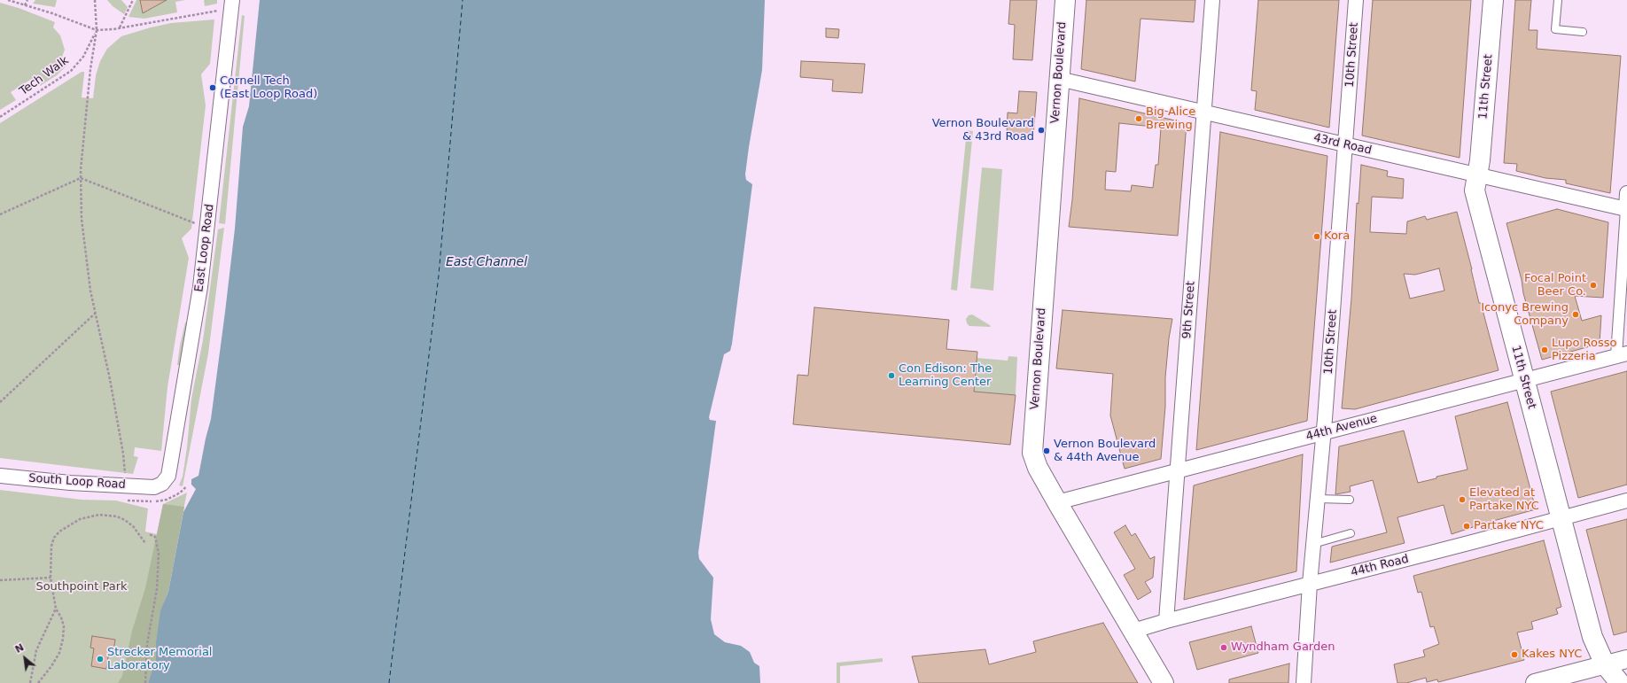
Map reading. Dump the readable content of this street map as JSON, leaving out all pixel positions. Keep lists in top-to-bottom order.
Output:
{
  "streets": {
    "main road": ["Vernon Boulevard", "11th Street"],
    "street": [
      "10th Street",
      "43rd Road",
      "East Loop Road",
      "9th Street",
      "44th Avenue",
      "South Loop Road",
      "44th Road"
    ],
    "path": ["Tech Walk"]
  },
  "crossings": [
    ["10th Street", "43rd Road"],
    ["10th Street", "44th Avenue"],
    ["10th Street", "44th Road"],
    ["Vernon Boulevard", "43rd Road"],
    ["Vernon Boulevard", "44th Avenue"],
    ["Vernon Boulevard", "44th Road"],
    ["11th Street", "43rd Road"],
    ["11th Street", "44th Avenue"],
    ["11th Street", "44th Road"],
    ["43rd Road", "9th Street"],
    ["East Loop Road", "South Loop Road"],
    ["9th Street", "44th Avenue"],
    ["9th Street", "44th Road"]
  ],
  "water": ["East Channel"],
  "parks": ["Southpoint Park"],
  "places": [
    "Cornell Tech (East Loop Road)",
    "Big Alice Brewing",
    "Vernon Boulevard & 43rd Road",
    "Kora",
    "Focal Point Beer Co.",
    "Iconyc Brewing Company",
    "Lupo Rosso Pizzeria",
    "Con Edison: The Learning Center",
    "Vernon Boulevard & 44th Avenue",
    "Elevated at Partake NYC",
    "Partake NYC",
    "Wyndham Garden",
    "Kakes NYC",
    "Strecker Memorial Laboratory"
  ],
  "north": "top left"
}
